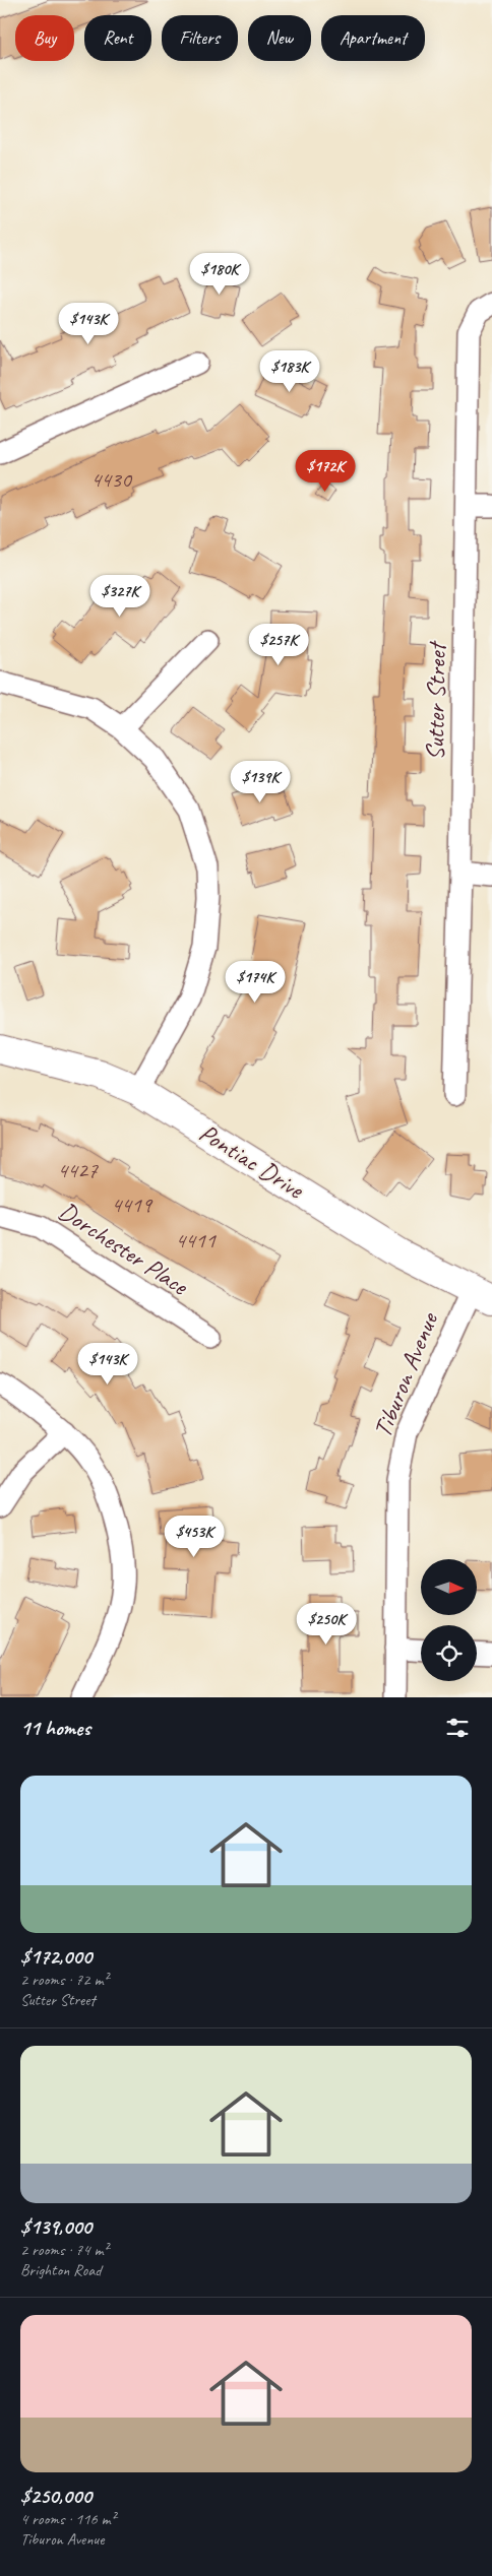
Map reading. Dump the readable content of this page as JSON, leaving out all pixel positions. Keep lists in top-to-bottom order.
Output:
{
  "streets": {
    "main road": ["Pontiac Drive"],
    "street": ["Sutter Street", "Dorchester Place", "Tiburon Avenue"]
  },
  "crossings": [
    ["Pontiac Drive", "Tiburon Avenue"]
  ],
  "house_numbers": [
    "4430",
    "4427",
    "4419",
    "4411"
  ],
  "north": "right",
  "page": {
    "chip": [
      "Buy",
      "Rent",
      "Filters",
      "New",
      "Apartment"
    ],
    "price": [
      "$180K",
      "$143K",
      "$183K",
      "$172K",
      "$327K",
      "$257K",
      "$139K",
      "$174K",
      "$143K",
      "$453K",
      "$250K"
    ],
    "heading": "11 homes",
    "list": [
      {
        "name": "$172,000",
        "note": "2 rooms · 72 m² · Sutter Street"
      },
      {
        "name": "$139,000",
        "note": "2 rooms · 74 m² · Brighton Road"
      },
      {
        "name": "$250,000",
        "note": "4 rooms · 116 m² · Tiburon Avenue"
      }
    ]
  }
}
